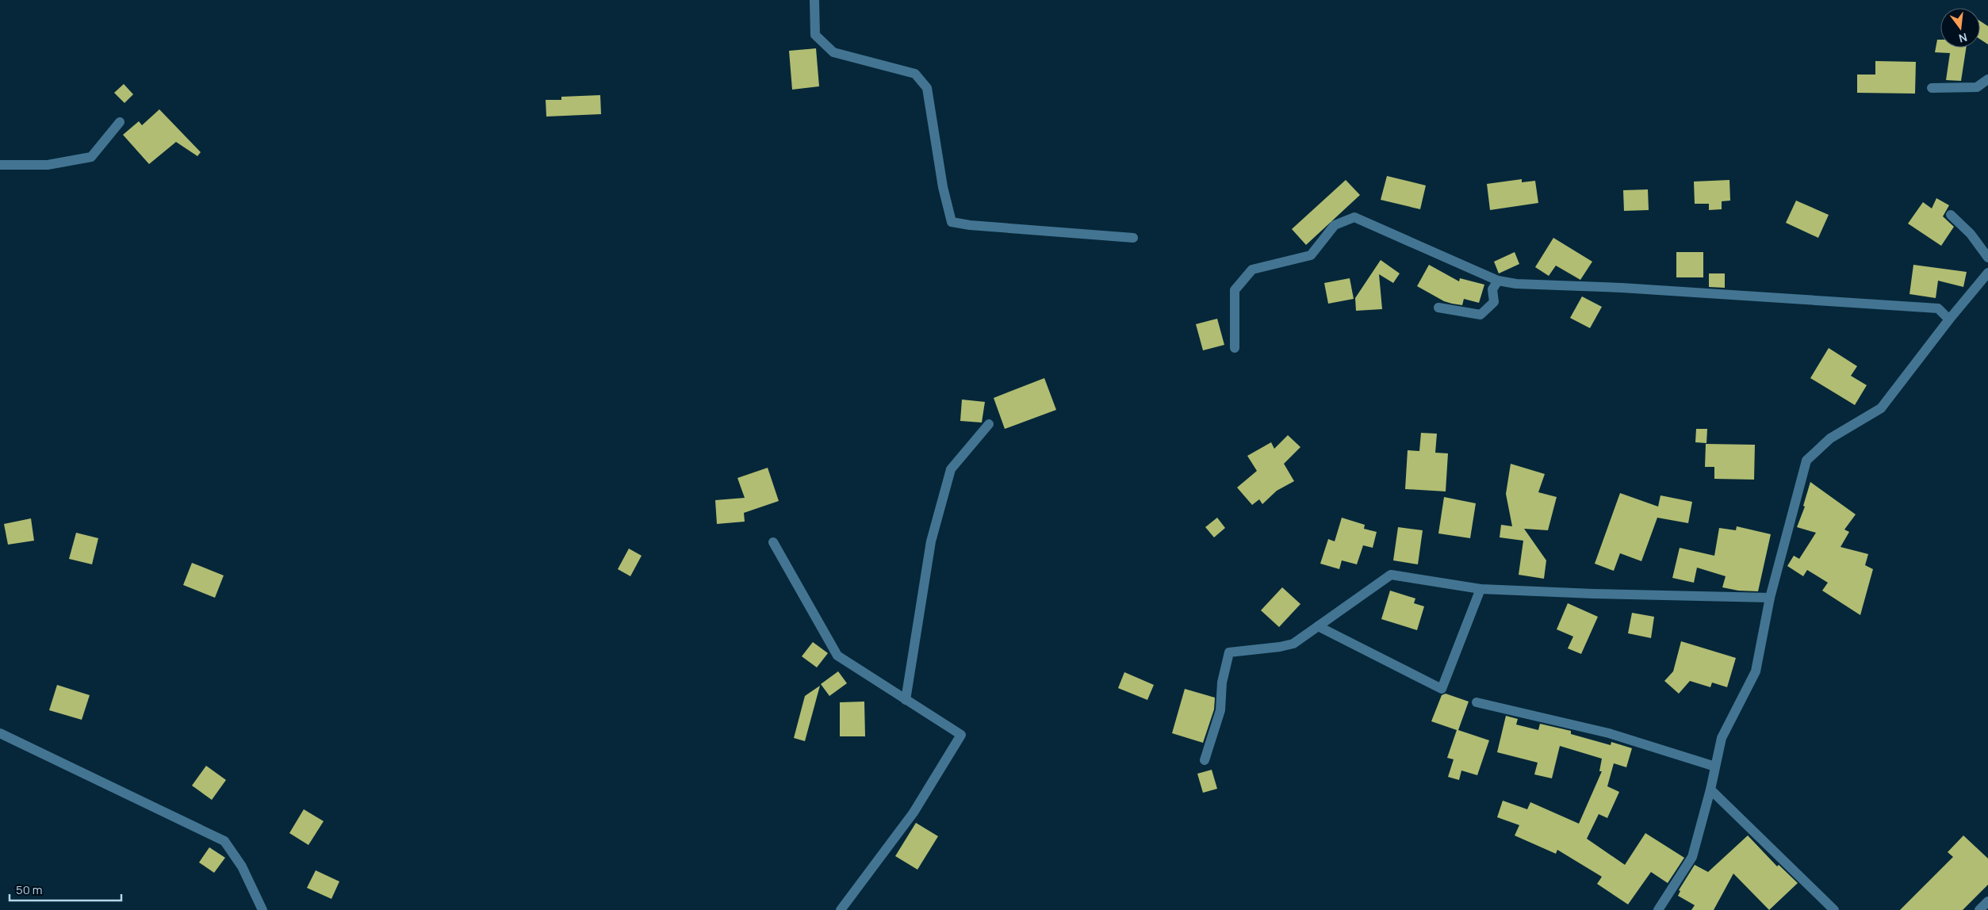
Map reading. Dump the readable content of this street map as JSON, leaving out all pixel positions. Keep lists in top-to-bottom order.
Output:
{
  "scale_bar": "50 m",
  "north": "bottom"
}
